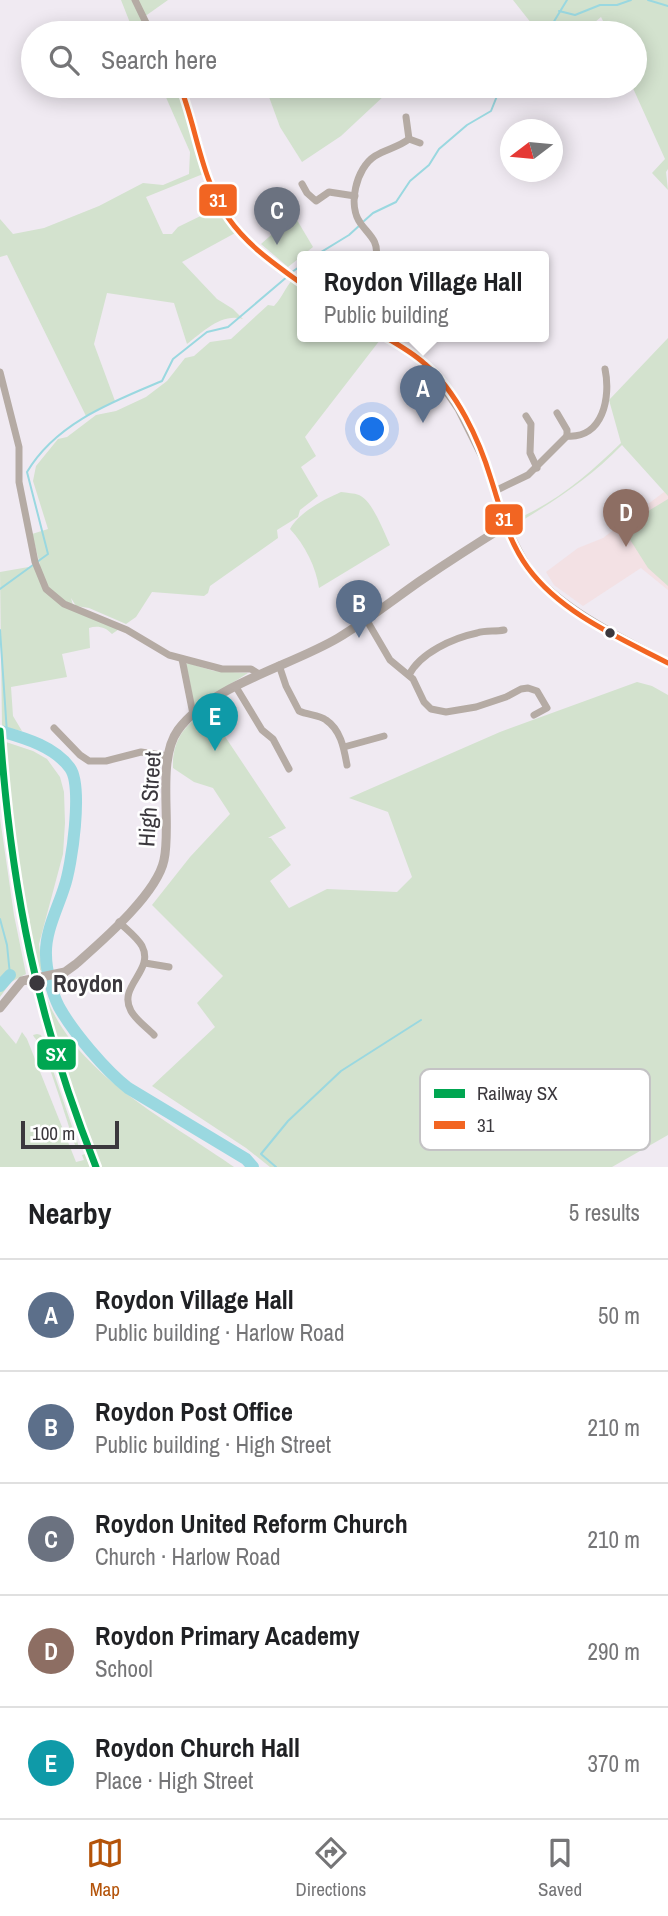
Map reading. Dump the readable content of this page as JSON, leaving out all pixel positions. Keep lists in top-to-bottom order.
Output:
{
  "streets": {
    "main road": ["High Street"]
  },
  "places": ["Roydon"],
  "lines": ["transit line 31", "rail line SX"],
  "legend": ["Railway SX", "31"],
  "scale_bar": "100 m",
  "north": "left",
  "page": {
    "search": "Search here",
    "pins": [
      "C",
      "A",
      "D",
      "B",
      "E"
    ],
    "popup": ["Roydon Village Hall", "Public building"],
    "scale": "100 m",
    "heading": ["Nearby", "5 results"],
    "list": [
      {
        "mark": "A",
        "name": "Roydon Village Hall",
        "note": "Public building · Harlow Road",
        "value": "50 m"
      },
      {
        "mark": "B",
        "name": "Roydon Post Office",
        "note": "Public building · High Street",
        "value": "210 m"
      },
      {
        "mark": "C",
        "name": "Roydon United Reform Church",
        "note": "Church · Harlow Road",
        "value": "210 m"
      },
      {
        "mark": "D",
        "name": "Roydon Primary Academy",
        "note": "School",
        "value": "290 m"
      },
      {
        "mark": "E",
        "name": "Roydon Church Hall",
        "note": "Place · High Street",
        "value": "370 m"
      }
    ],
    "nav": ["Map", "Directions", "Saved"]
  }
}
